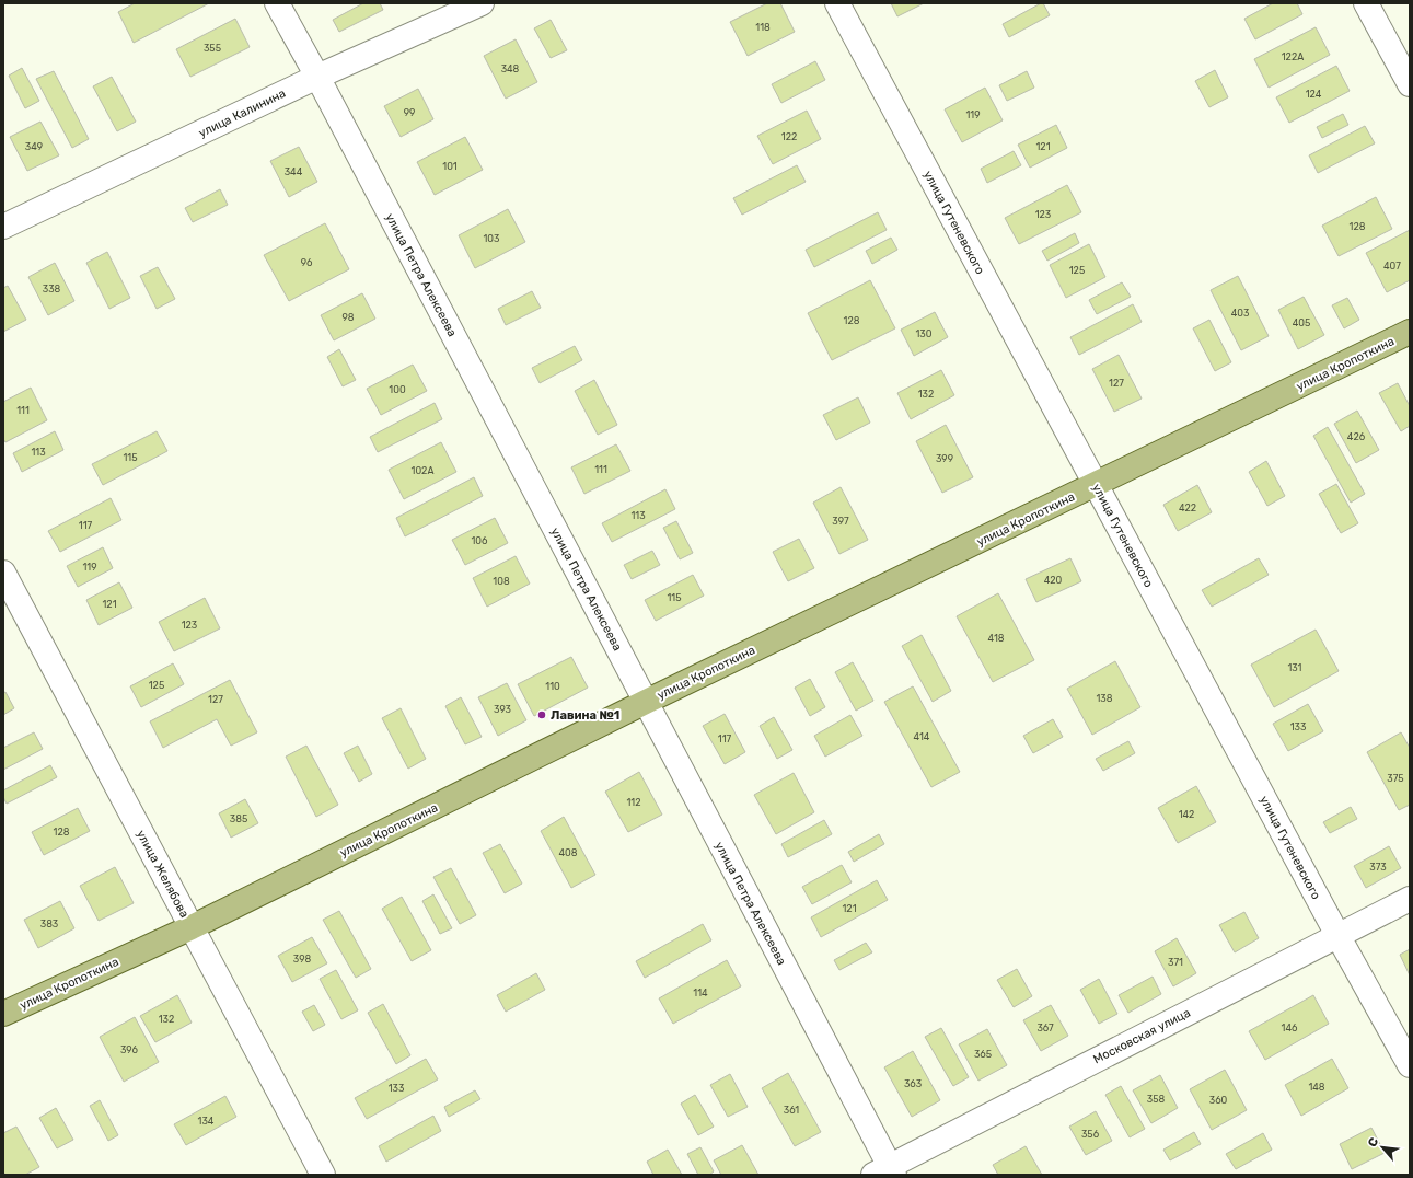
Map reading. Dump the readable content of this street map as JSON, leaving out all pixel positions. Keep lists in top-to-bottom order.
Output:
{
  "streets": {
    "main road": ["улица Кропоткина"],
    "street": [
      "улица Калинина",
      "улица Гутеневского",
      "улица Петра Алексеева",
      "улица Желябова",
      "Московская улица"
    ]
  },
  "crossings": [
    ["улица Калинина", "улица Петра Алексеева"],
    ["улица Гутеневского", "улица Кропоткина"],
    ["улица Гутеневского", "Московская улица"],
    ["улица Петра Алексеева", "улица Кропоткина"],
    ["улица Петра Алексеева", "Московская улица"],
    ["улица Кропоткина", "улица Желябова"]
  ],
  "places": ["Лавина №1"],
  "house_numbers": [
    "118",
    "355",
    "122А",
    "348",
    "124",
    "99",
    "119",
    "122",
    "349",
    "121",
    "101",
    "344",
    "123",
    "128",
    "103",
    "96",
    "407",
    "125",
    "338",
    "403",
    "98",
    "128",
    "405",
    "130",
    "127",
    "100",
    "132",
    "111",
    "426",
    "113",
    "115",
    "399",
    "111",
    "102А",
    "422",
    "113",
    "397",
    "117",
    "106",
    "119",
    "420",
    "108",
    "115",
    "121",
    "123",
    "418",
    "131",
    "125",
    "110",
    "138",
    "127",
    "393",
    "133",
    "414",
    "117",
    "375",
    "112",
    "142",
    "385",
    "128",
    "408",
    "373",
    "121",
    "383",
    "398",
    "371",
    "114",
    "132",
    "367",
    "146",
    "396",
    "365",
    "363",
    "148",
    "133",
    "358",
    "360",
    "361",
    "134",
    "356"
  ],
  "north": "top left"
}
